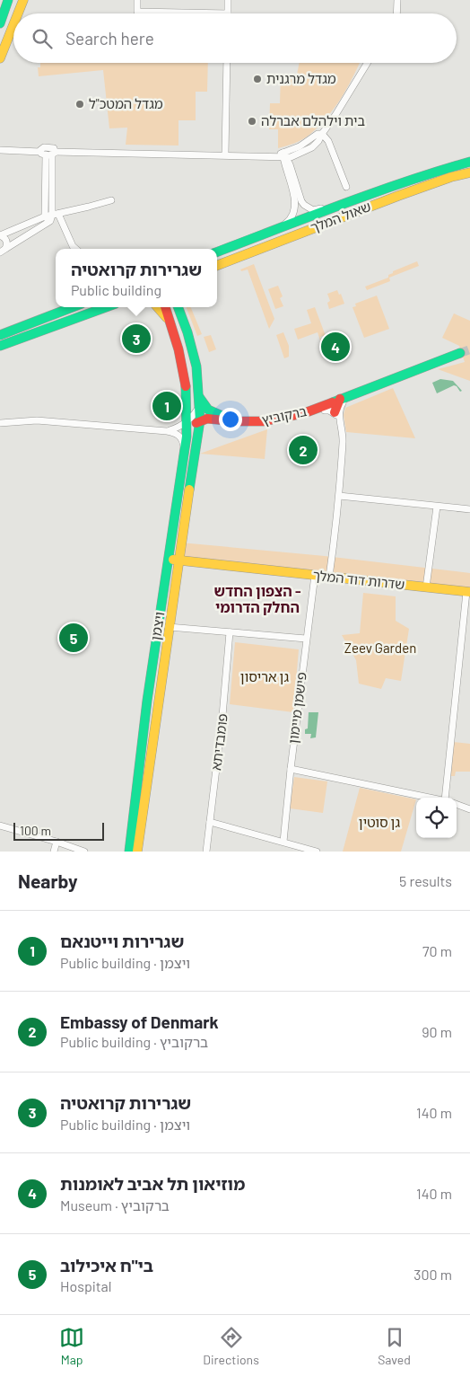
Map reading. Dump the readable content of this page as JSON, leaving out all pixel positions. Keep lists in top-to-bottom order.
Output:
{
  "streets": {
    "street": [
      "שאול המלך",
      "ברקוביץ",
      "שדרות דוד המלך",
      "ויצמן",
      "פישמן מיימון",
      "פומבדיתא"
    ]
  },
  "crossings": [
    ["ברקוביץ", "ויצמן"],
    ["שדרות דוד המלך", "ויצמן"],
    ["שדרות דוד המלך", "פישמן מיימון"]
  ],
  "districts": ["הצפון החדש - החלק הדרומי"],
  "parks": ["Zeev Garden", "גן אריסון", "גן סוטין"],
  "places": ["מגדל מרגנית", "מגדל המטכ\"ל", "בית וילהלם אברלה"],
  "scale_bar": "100 m",
  "page": {
    "search": "Search here",
    "popup": ["שגרירות קרואטיה", "Public building"],
    "pins": [
      "3",
      "4",
      "1",
      "2",
      "5"
    ],
    "scale": "100 m",
    "heading": ["Nearby", "5 results"],
    "list": [
      {
        "mark": "1",
        "name": "שגרירות וייטנאם",
        "note": "Public building · ויצמן",
        "value": "70 m"
      },
      {
        "mark": "2",
        "name": "Embassy of Denmark",
        "note": "Public building · ברקוביץ",
        "value": "90 m"
      },
      {
        "mark": "3",
        "name": "שגרירות קרואטיה",
        "note": "Public building · ויצמן",
        "value": "140 m"
      },
      {
        "mark": "4",
        "name": "מוזיאון תל אביב לאומנות",
        "note": "Museum · ברקוביץ",
        "value": "140 m"
      },
      {
        "mark": "5",
        "name": "בי\"ח איכילוב",
        "note": "Hospital",
        "value": "300 m"
      }
    ],
    "nav": ["Map", "Directions", "Saved"]
  }
}
